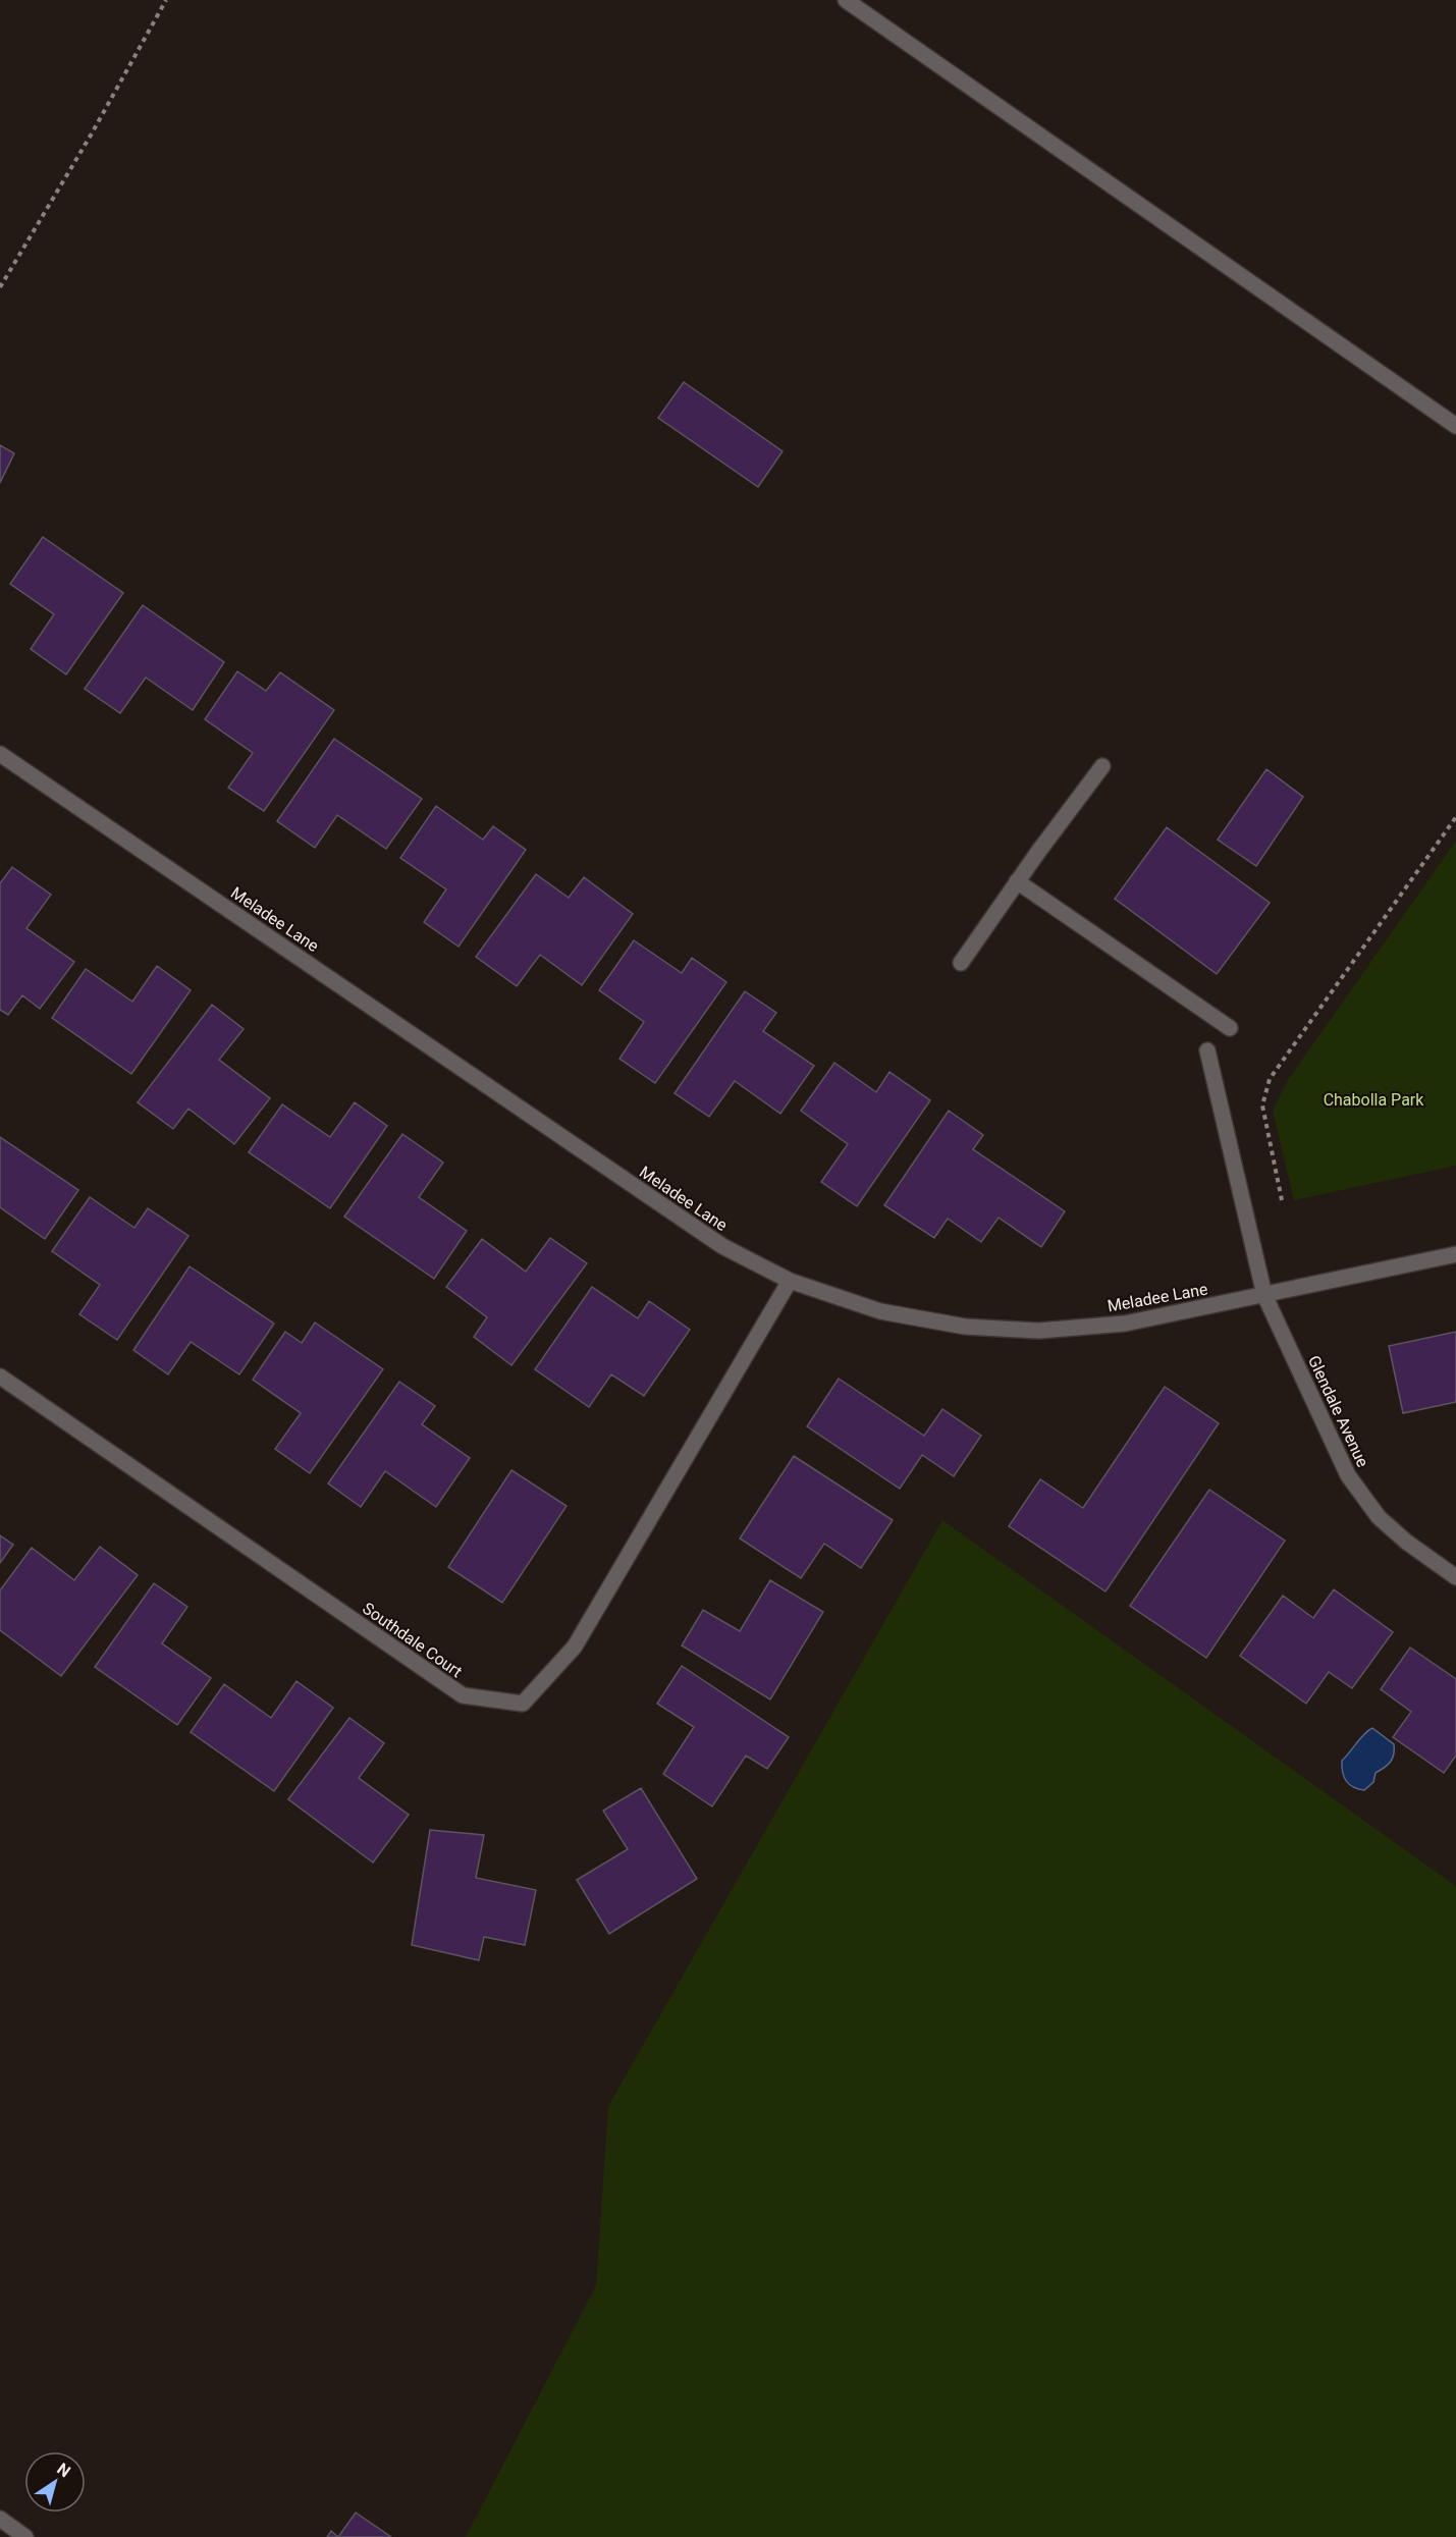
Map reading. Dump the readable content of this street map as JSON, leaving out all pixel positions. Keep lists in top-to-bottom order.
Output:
{
  "streets": {
    "street": ["Meladee Lane", "Glendale Avenue", "Southdale Court"]
  },
  "crossings": [
    ["Meladee Lane", "Glendale Avenue"],
    ["Meladee Lane", "Southdale Court"]
  ],
  "parks": ["Chabolla Park"],
  "north": "top right"
}
